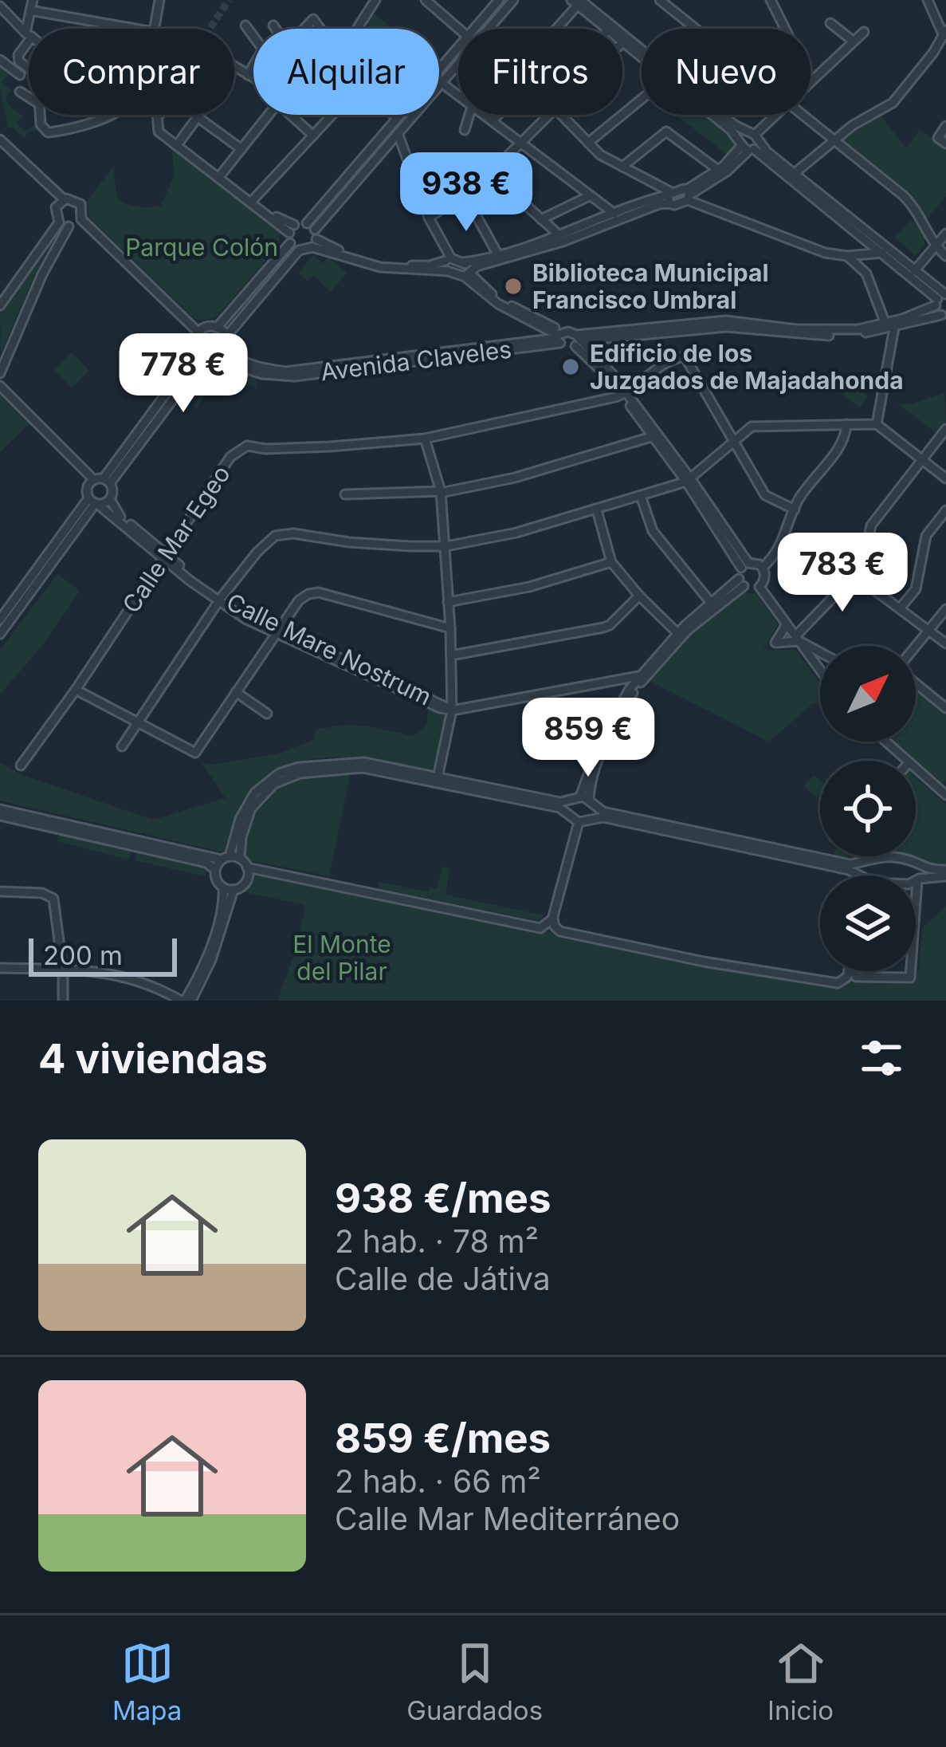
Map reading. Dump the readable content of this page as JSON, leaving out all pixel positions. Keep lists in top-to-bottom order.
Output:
{
  "streets": {
    "street": ["Avenida Claveles", "Calle Mar Egeo", "Calle Mare Nostrum"]
  },
  "crossings": [
    ["Calle Mar Egeo", "Calle Mare Nostrum"]
  ],
  "parks": ["Parque Colón", "El Monte del Pilar"],
  "places": ["Biblioteca Municipal Francisco Umbral", "Edificio de los Juzgados de Majadahonda"],
  "scale_bar": "200 m",
  "north": "top right",
  "page": {
    "chip": [
      "Comprar",
      "Alquilar",
      "Filtros",
      "Nuevo"
    ],
    "price": [
      "938 €",
      "778 €",
      "783 €",
      "859 €"
    ],
    "scale": "200 m",
    "heading": "4 viviendas",
    "list": [
      {
        "name": "938 €/mes",
        "note": "2 hab. · 78 m² · Calle de Játiva"
      },
      {
        "name": "859 €/mes",
        "note": "2 hab. · 66 m² · Calle Mar Mediterráneo"
      }
    ],
    "tabs": ["Mapa", "Guardados", "Inicio"]
  }
}
